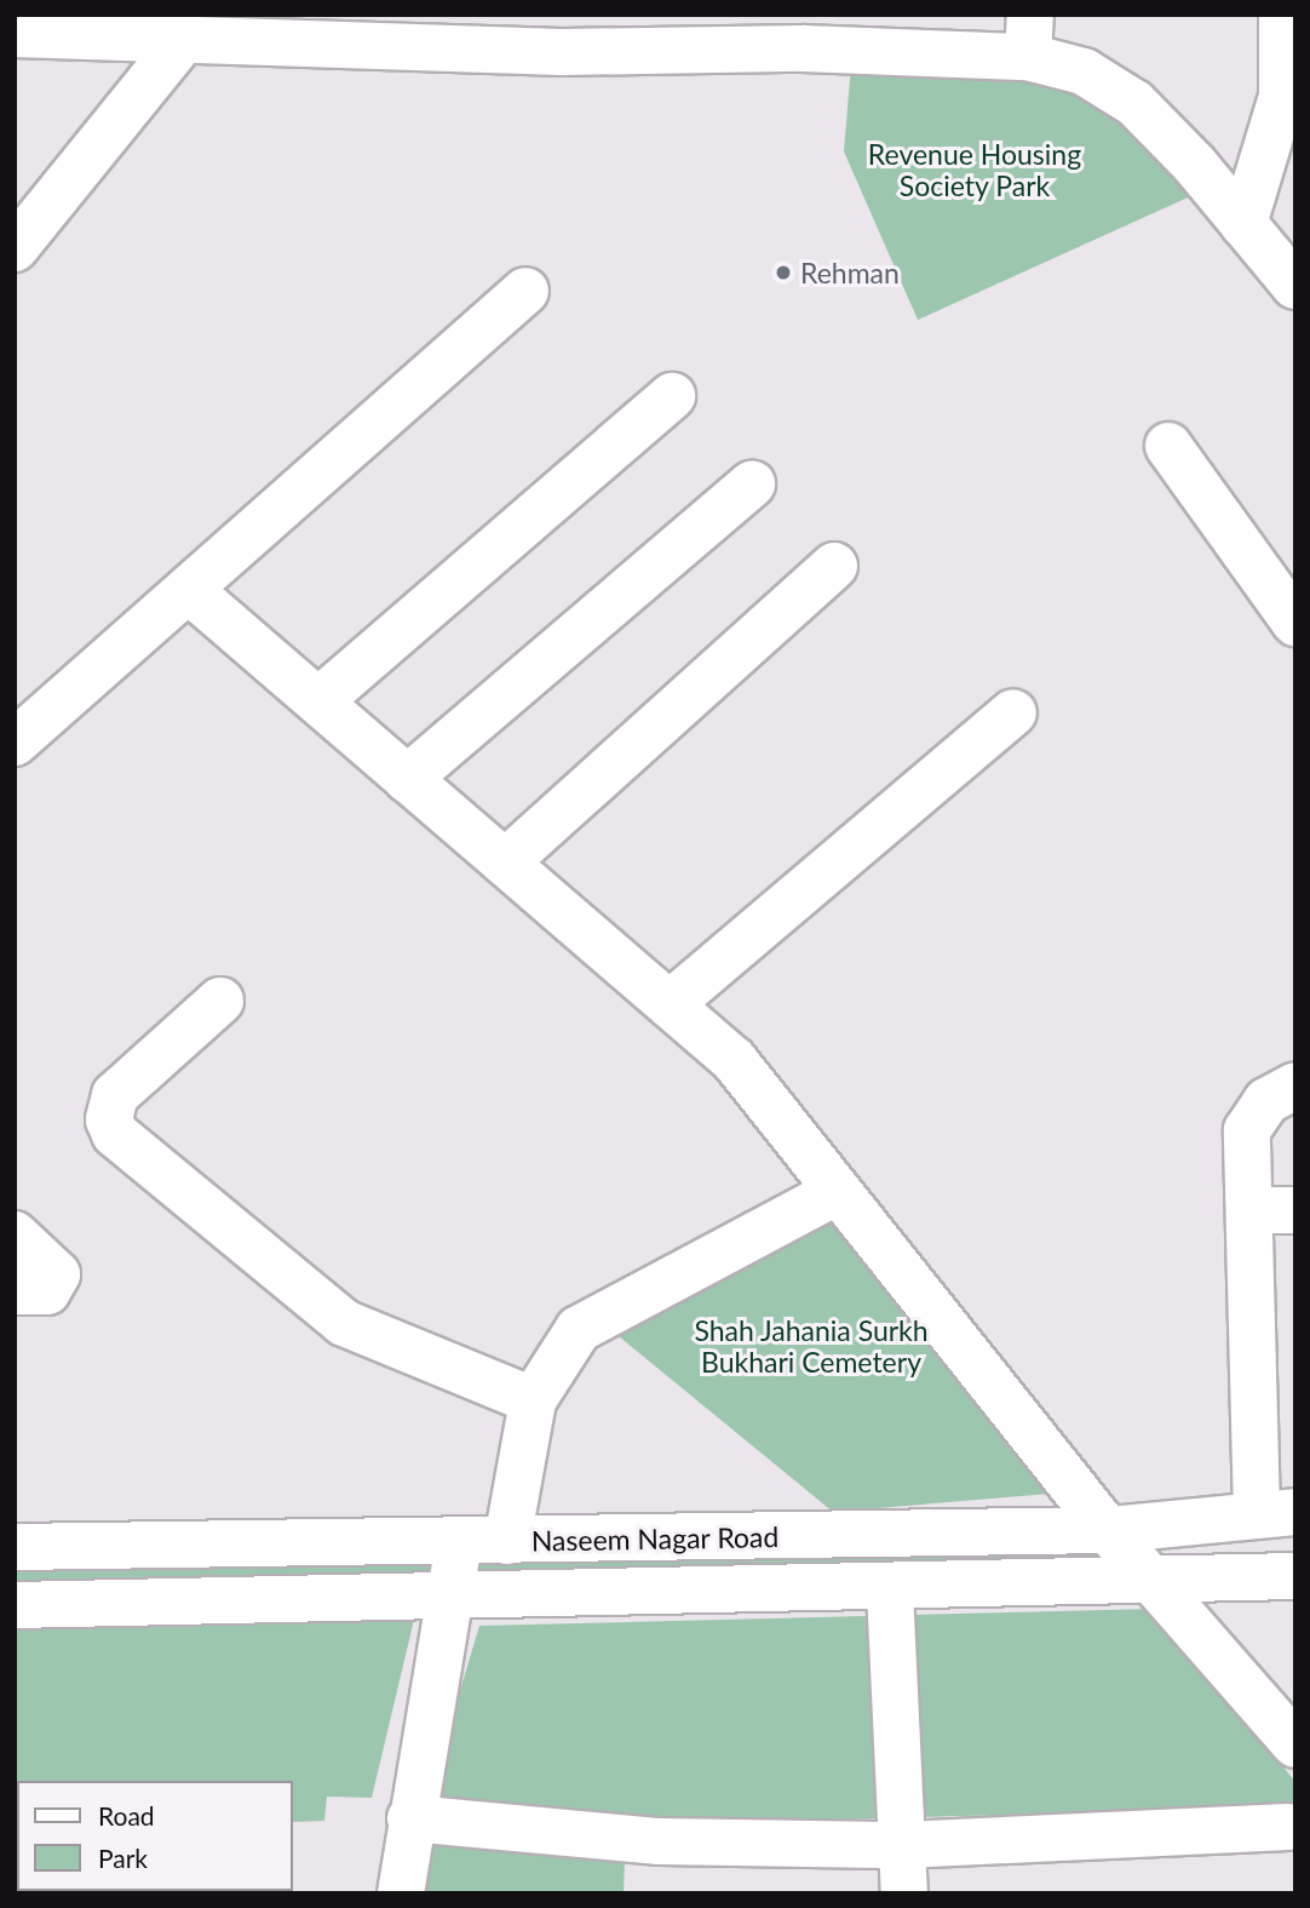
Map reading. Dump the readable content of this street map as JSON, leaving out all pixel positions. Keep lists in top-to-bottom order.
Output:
{
  "streets": {
    "street": ["Naseem Nagar Road"]
  },
  "parks": ["Revenue Housing Society Park", "Shah Jahania Surkh Bukhari Cemetery"],
  "places": ["Rehman"],
  "legend": ["Road", "Park"]
}
